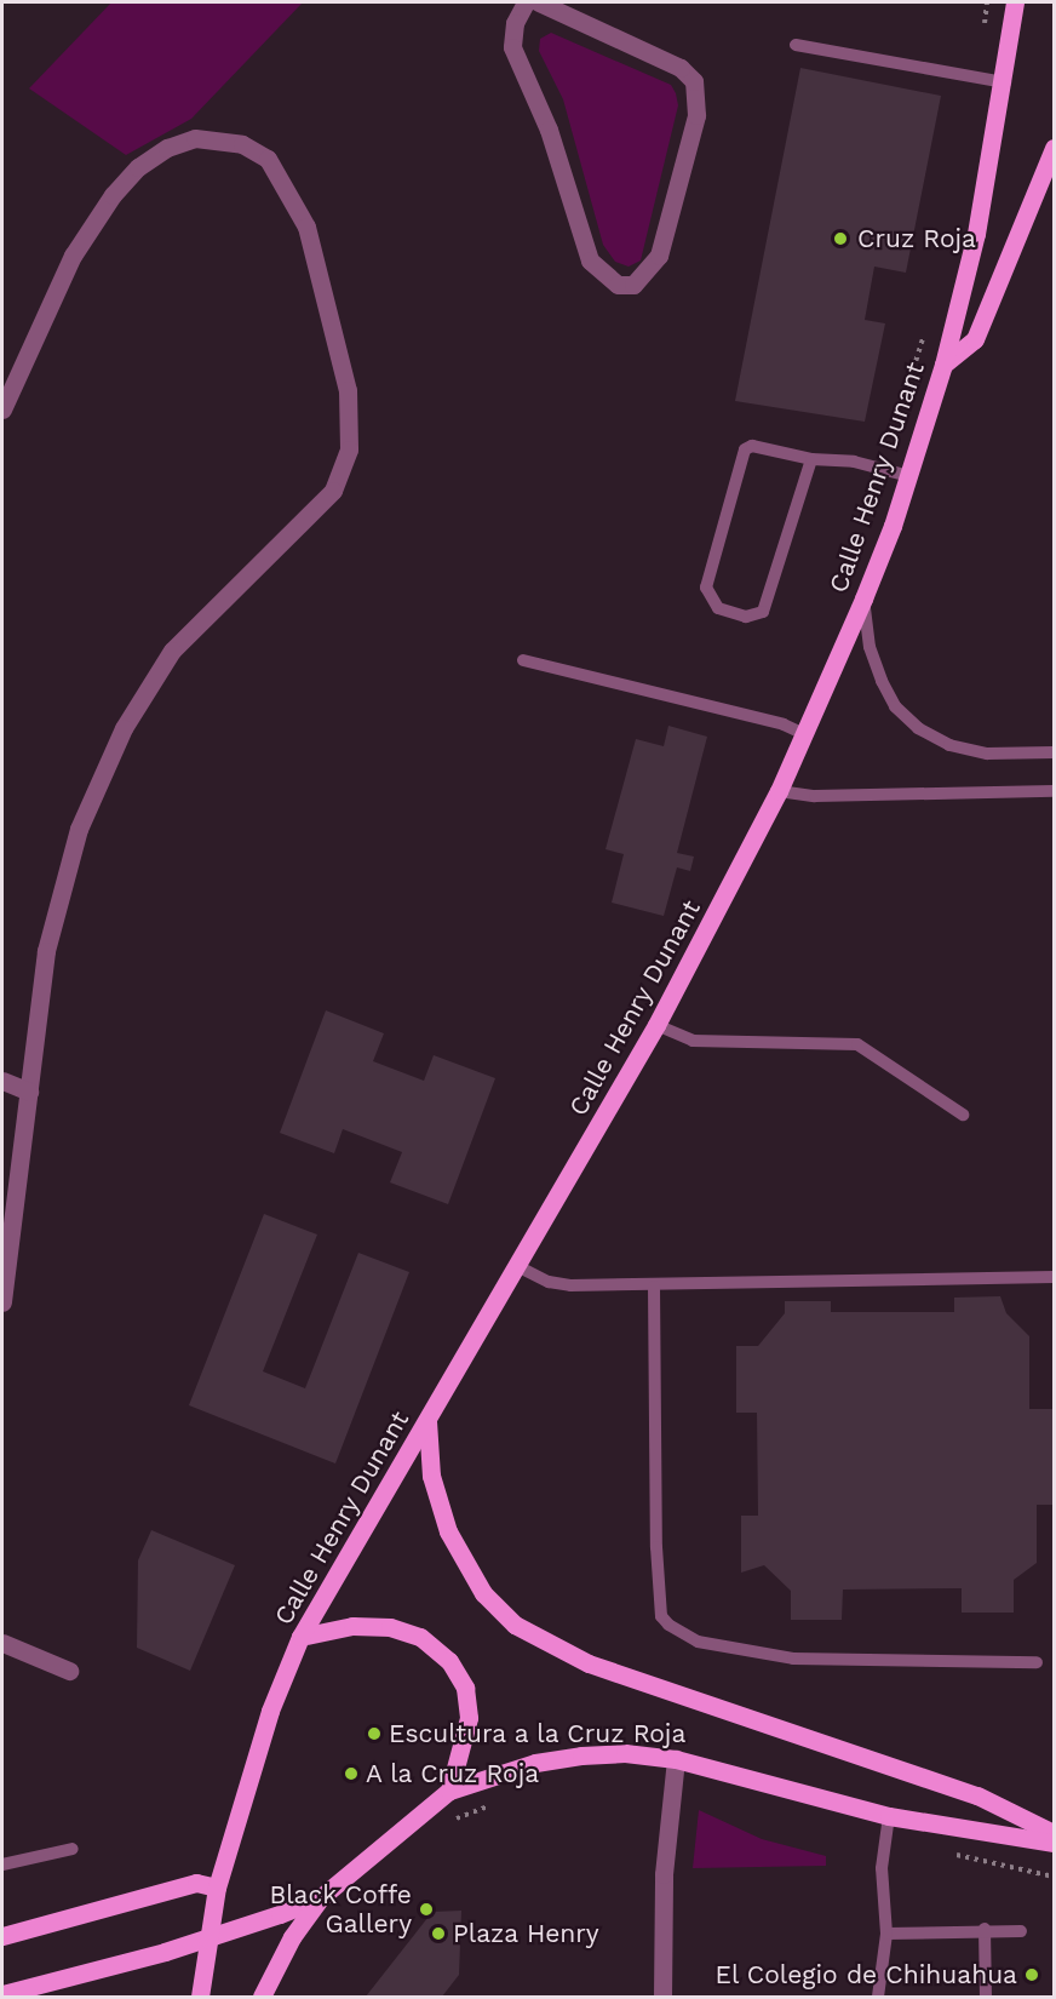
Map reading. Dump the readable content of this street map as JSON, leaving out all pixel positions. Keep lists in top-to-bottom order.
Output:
{
  "streets": {
    "main road": ["Calle Henry Dunant"]
  },
  "places": [
    "Cruz Roja",
    "Escultura a la Cruz Roja",
    "A la Cruz Roja",
    "Black Coffe Gallery",
    "Plaza Henry",
    "El Colegio de Chihuahua"
  ]
}
